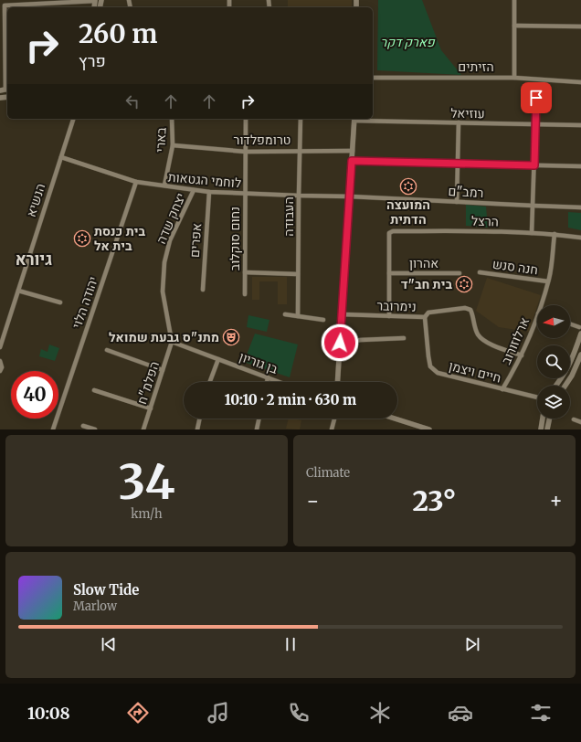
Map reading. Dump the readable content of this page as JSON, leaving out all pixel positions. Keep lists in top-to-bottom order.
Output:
{
  "streets": {
    "street": [
      "הזיתים",
      "עוזיאל",
      "בארי",
      "טרומפלדור",
      "לוחמי הגטאות",
      "רמב\"ם",
      "הנשיא",
      "העבודה",
      "יצחק שדה",
      "הרצל",
      "נחום סוקלוב",
      "אפרים",
      "אהרון",
      "חנה סנש",
      "יהודה הלוי",
      "נימרובר",
      "ארלוזורוב",
      "בן גוריון",
      "חיים ויצמן",
      "הפלמ\"ח"
    ]
  },
  "crossings": [
    ["בארי", "טרומפלדור"],
    ["בארי", "לוחמי הגטאות"],
    ["טרומפלדור", "העבודה"],
    ["טרומפלדור", "נחום סוקלוב"],
    ["לוחמי הגטאות", "רמב\"ם"],
    ["לוחמי הגטאות", "הנשיא"],
    ["לוחמי הגטאות", "העבודה"],
    ["לוחמי הגטאות", "יצחק שדה"],
    ["לוחמי הגטאות", "נחום סוקלוב"],
    ["לוחמי הגטאות", "אפרים"],
    ["לוחמי הגטאות", "יהודה הלוי"],
    ["יצחק שדה", "בן גוריון"],
    ["יצחק שדה", "הפלמ\"ח"],
    ["הרצל", "אהרון"],
    ["הרצל", "ארלוזורוב"],
    ["חנה סנש", "ארלוזורוב"],
    ["נימרובר", "ארלוזורוב"],
    ["נימרובר", "חיים ויצמן"],
    ["ארלוזורוב", "חיים ויצמן"],
    ["בן גוריון", "הפלמ\"ח"]
  ],
  "districts": ["גיורא"],
  "parks": ["פארק דקר"],
  "places": {
    "synagogue": ["המועצה הדתית", "בית כנסת בית אל", "בית חב\"ד"],
    "theatre": ["מתנ\"ס גבעת שמואל"]
  },
  "north": "left",
  "page": {
    "turn": ["260 m", "פרץ"],
    "limit": "40",
    "trip": "10:10 · 2 min · 630 m",
    "tile": [
      ["34", "km/h"],
      "Climate"
    ],
    "heat": ["−", "23°", "+"],
    "song": ["Slow Tide", "Marlow"],
    "tabs": "10:08"
  }
}
